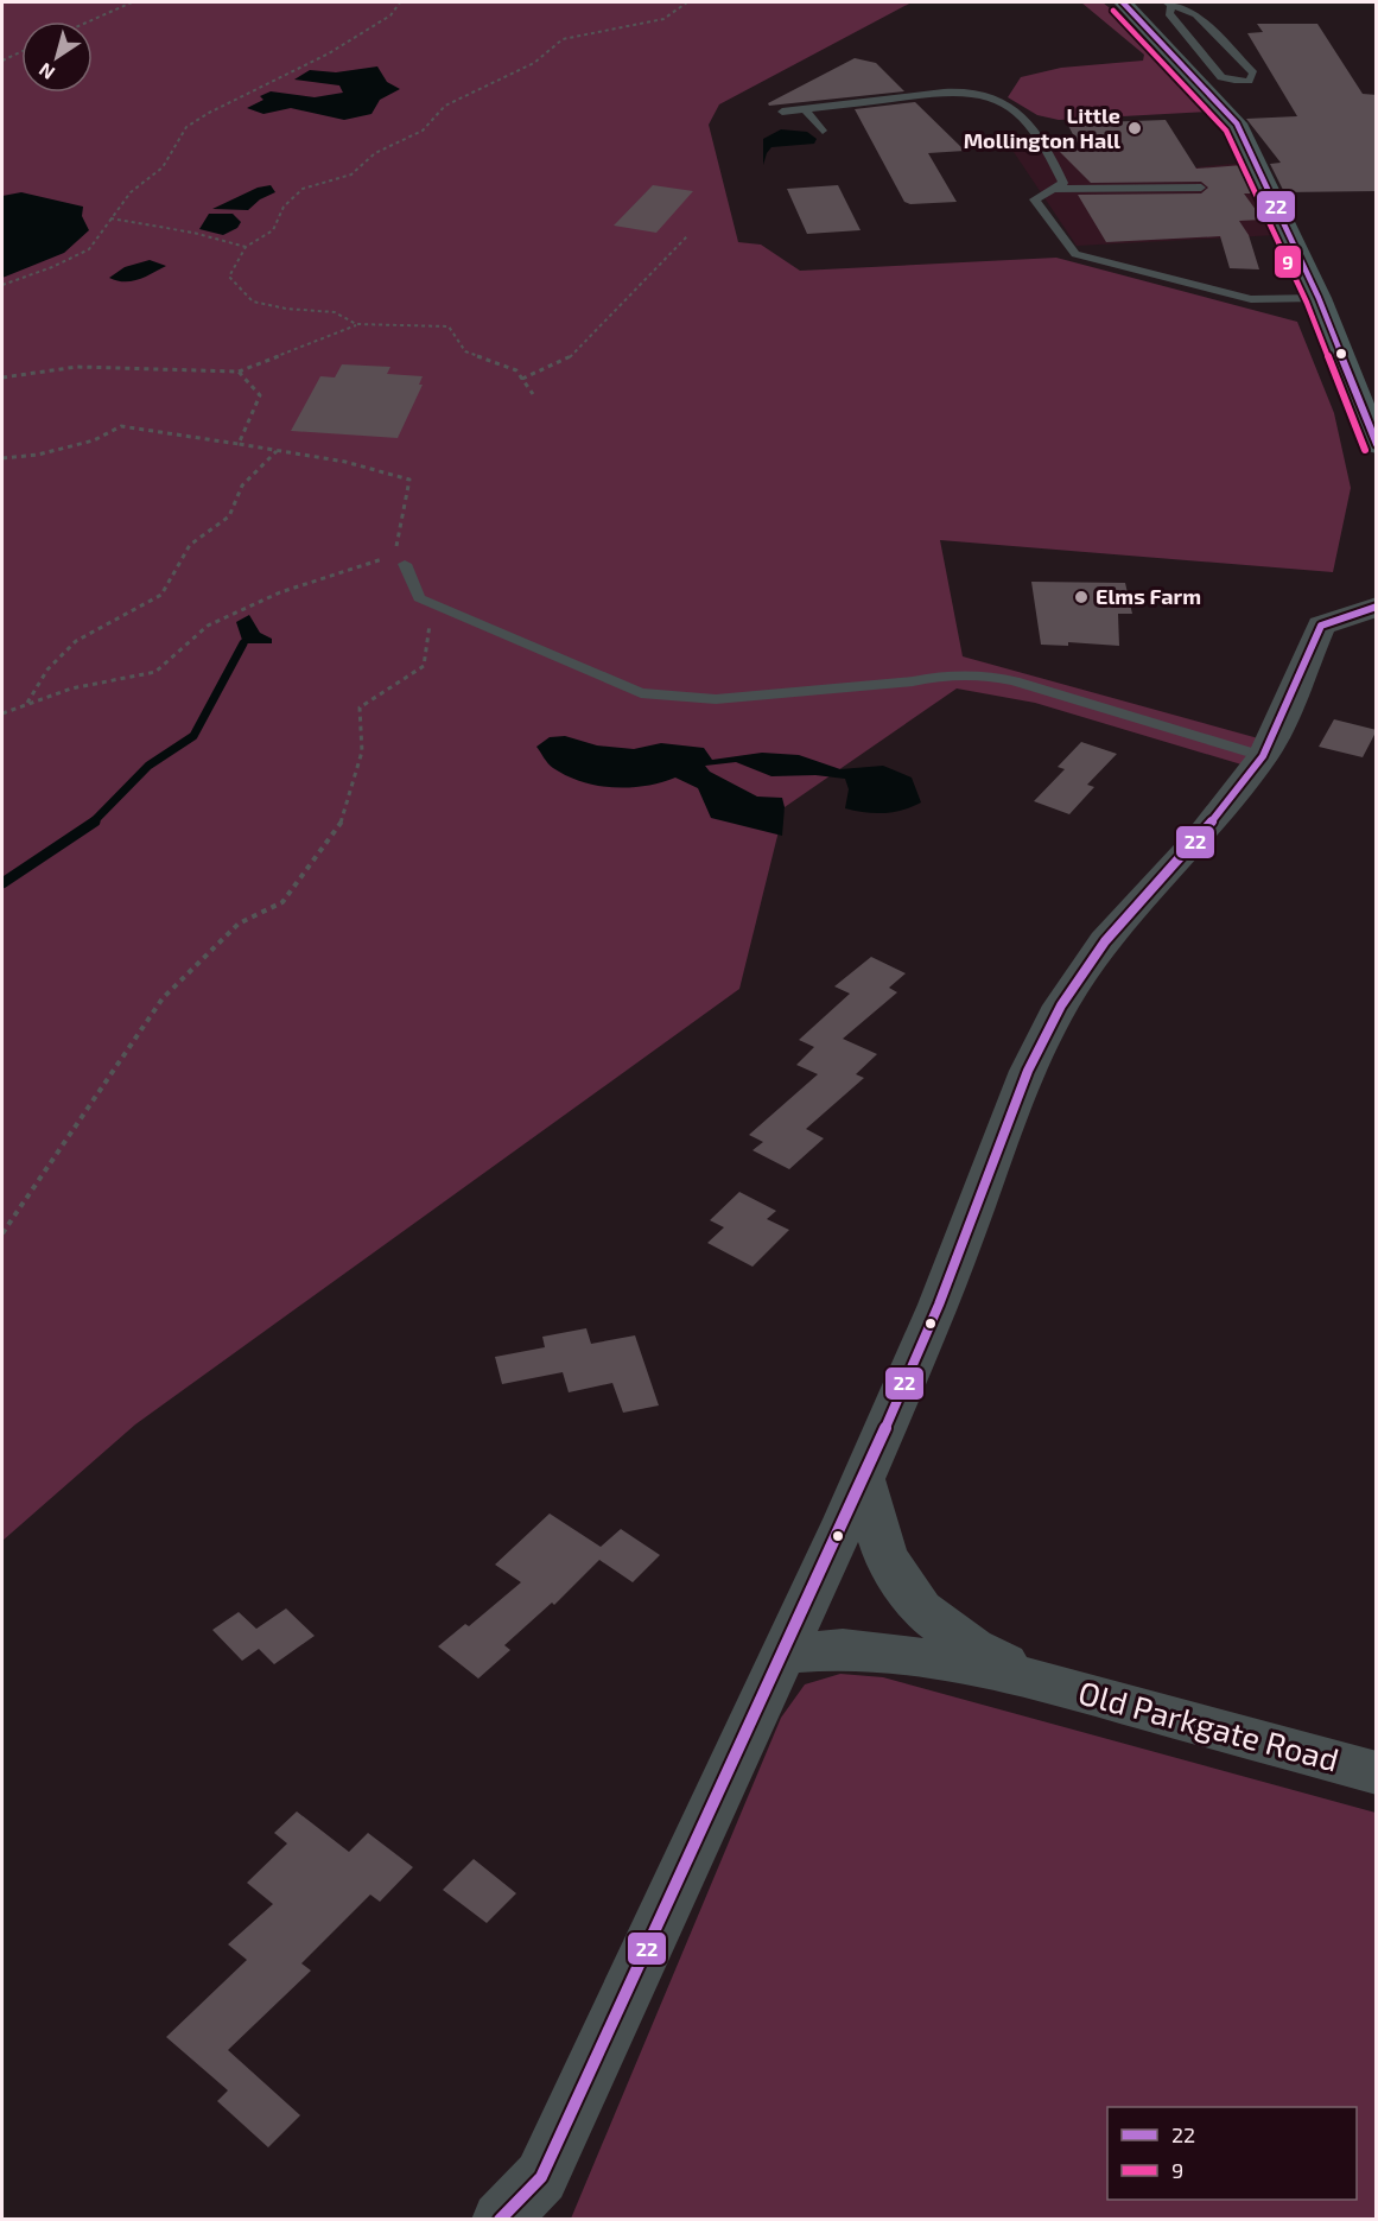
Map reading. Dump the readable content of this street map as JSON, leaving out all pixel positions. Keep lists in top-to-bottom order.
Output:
{
  "streets": {
    "street": ["Old Parkgate Road"]
  },
  "places": ["Little Mollington Hall", "Elms Farm"],
  "lines": ["transit line 22", "transit line 9"],
  "legend": ["22", "9"],
  "north": "bottom left"
}
